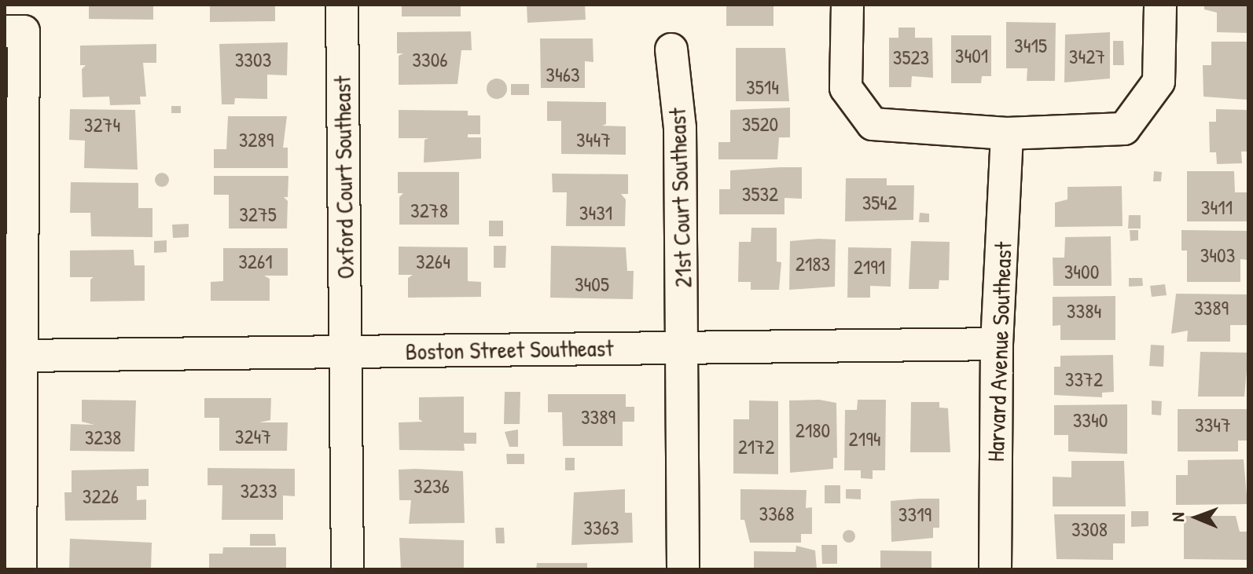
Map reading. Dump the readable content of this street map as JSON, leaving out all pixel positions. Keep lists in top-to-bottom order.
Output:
{
  "streets": {
    "street": [
      "Oxford Court Southeast",
      "21st Court Southeast",
      "Boston Street Southeast",
      "Harvard Avenue Southeast"
    ]
  },
  "crossings": [
    ["Oxford Court Southeast", "Boston Street Southeast"],
    ["21st Court Southeast", "Boston Street Southeast"],
    ["Boston Street Southeast", "Harvard Avenue Southeast"]
  ],
  "house_numbers": [
    "3415",
    "3401",
    "3427",
    "3523",
    "3303",
    "3306",
    "3463",
    "3514",
    "3520",
    "3274",
    "3289",
    "3447",
    "3532",
    "3542",
    "3411",
    "3278",
    "3431",
    "3275",
    "3403",
    "3261",
    "3264",
    "2183",
    "2191",
    "3400",
    "3405",
    "3389",
    "3384",
    "3372",
    "3389",
    "3340",
    "3347",
    "2180",
    "3247",
    "3238",
    "2194",
    "2172",
    "3236",
    "3233",
    "3226",
    "3368",
    "3319",
    "3363",
    "3308"
  ],
  "north": "left"
}
